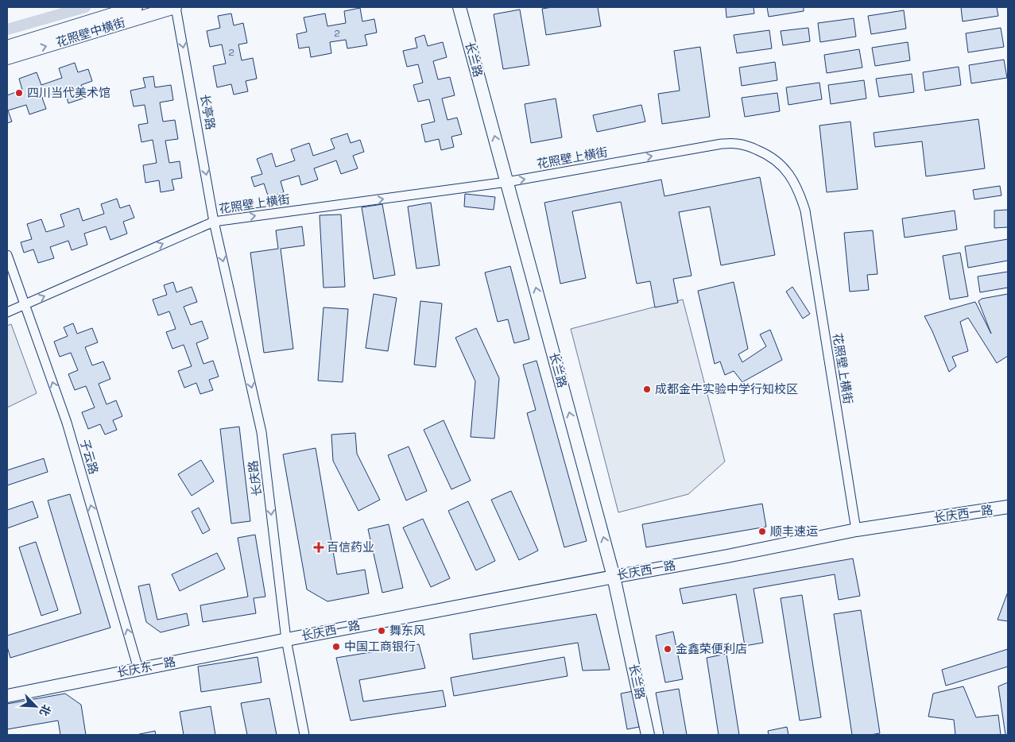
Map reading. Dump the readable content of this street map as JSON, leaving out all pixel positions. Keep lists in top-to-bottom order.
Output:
{
  "streets": {
    "street": [
      "花照壁中横街",
      "长兰路",
      "长亭路",
      "花照壁上横街",
      "子云路",
      "长庆路",
      "长庆西一路",
      "长庆东一路"
    ]
  },
  "crossings": [
    ["花照壁中横街", "长亭路"],
    ["长兰路", "花照壁上横街"],
    ["长兰路", "长庆西一路"],
    ["长亭路", "花照壁上横街"],
    ["长亭路", "长庆路"],
    ["花照壁上横街", "子云路"],
    ["花照壁上横街", "长庆路"],
    ["花照壁上横街", "长庆西一路"],
    ["子云路", "长庆东一路"],
    ["长庆路", "长庆西一路"],
    ["长庆路", "长庆东一路"],
    ["长庆西一路", "长庆东一路"]
  ],
  "one_way": [
    "长兰路",
    "长亭路",
    "子云路",
    "长庆路"
  ],
  "places": {
    "other": [
      "四川当代美术馆",
      "成都金牛实验中学行知校区",
      "顺丰速运",
      "舞东风",
      "中国工商银行",
      "金鑫荣便利店"
    ],
    "health": ["百信药业"]
  },
  "house_numbers": ["2", "2"],
  "north": "bottom right"
}
